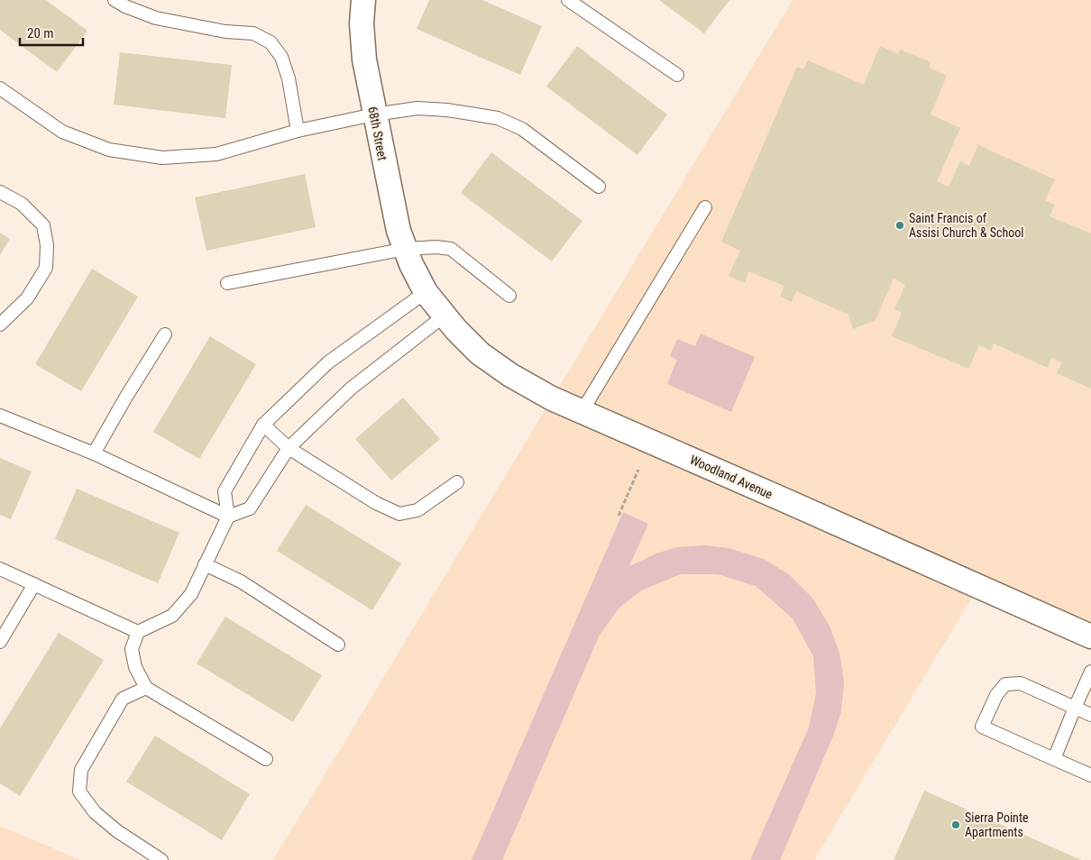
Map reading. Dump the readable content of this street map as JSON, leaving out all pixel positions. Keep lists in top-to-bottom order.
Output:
{
  "streets": {
    "street": ["68th Street", "Woodland Avenue"]
  },
  "crossings": [
    ["68th Street", "Woodland Avenue"]
  ],
  "places": ["Saint Francis of Assisi Church & School", "Sierra Pointe Apartments"],
  "scale_bar": "20 m"
}
